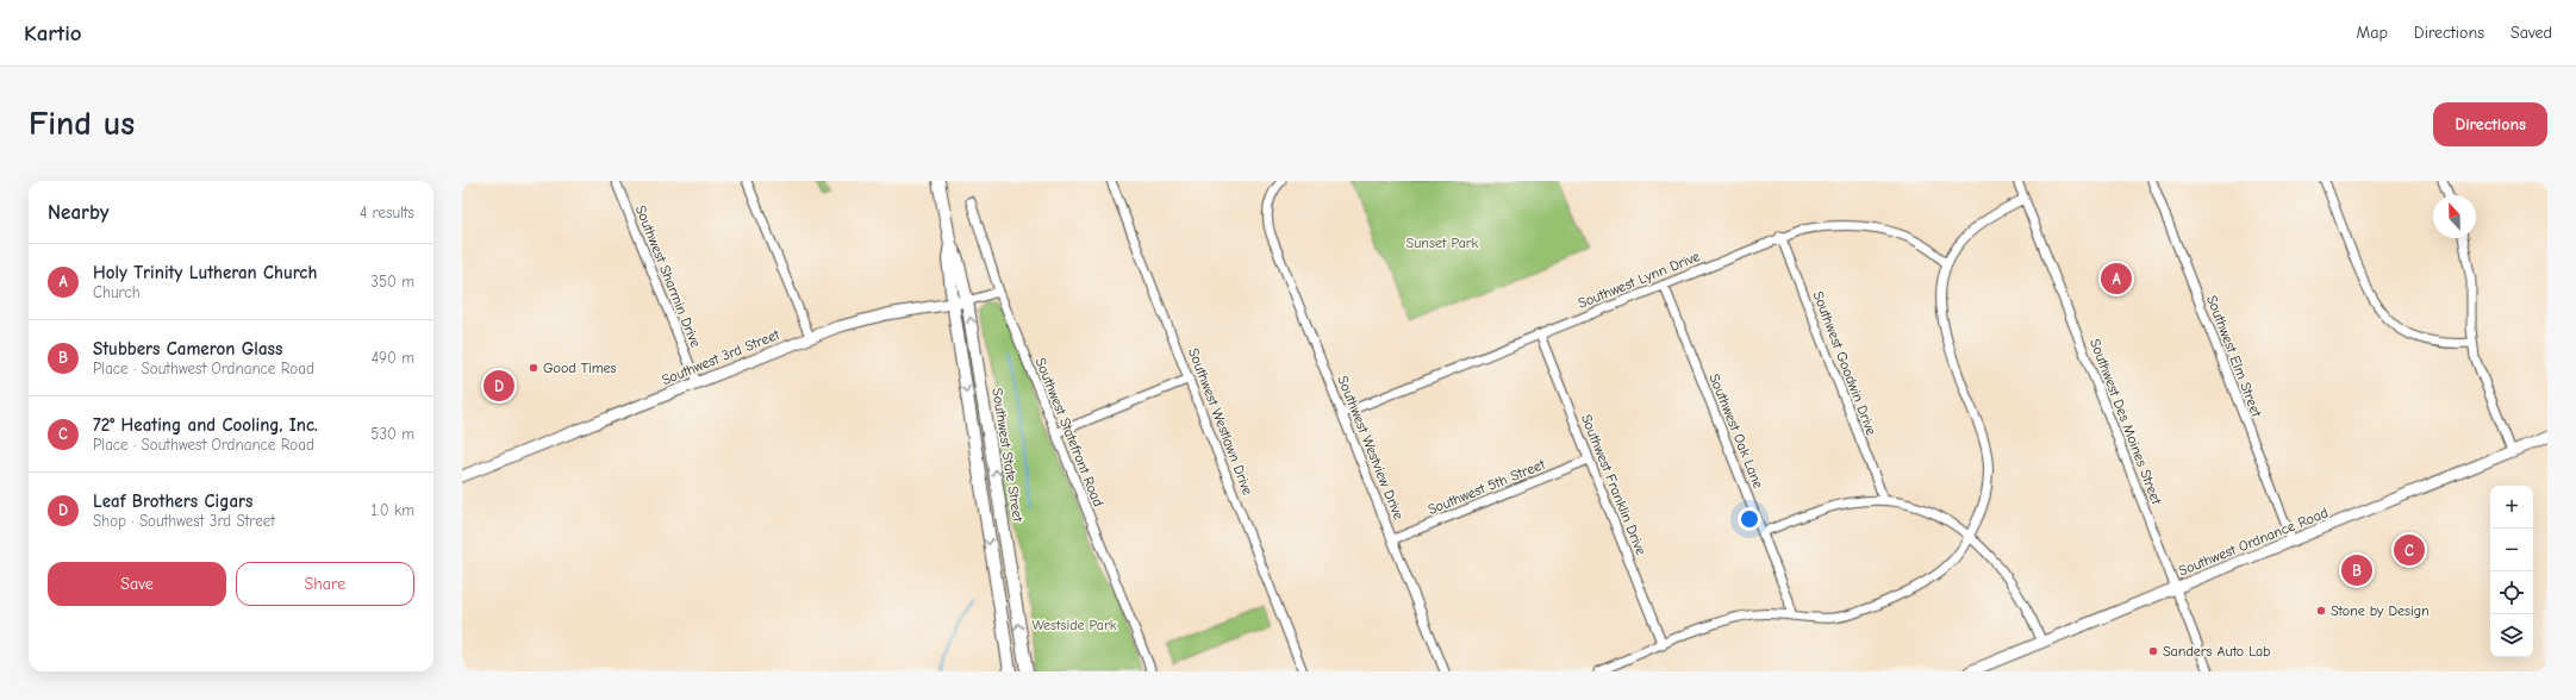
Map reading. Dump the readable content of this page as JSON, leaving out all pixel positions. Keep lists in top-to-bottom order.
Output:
{
  "streets": {
    "main road": ["Southwest State Street"],
    "street": [
      "Southwest Sharmin Drive",
      "Southwest Lynn Drive",
      "Southwest Elm Street",
      "Southwest 3rd Street",
      "Southwest Goodwin Drive",
      "Southwest Westlawn Drive",
      "Southwest Des Moines Street",
      "Southwest Oak Lane",
      "Southwest Statefront Road",
      "Southwest Westview Drive",
      "Southwest Franklin Drive",
      "Southwest 5th Street",
      "Southwest Ordnance Road"
    ]
  },
  "crossings": [
    ["Southwest Sharmin Drive", "Southwest 3rd Street"],
    ["Southwest Lynn Drive", "Southwest Goodwin Drive"],
    ["Southwest Lynn Drive", "Southwest Oak Lane"],
    ["Southwest Lynn Drive", "Southwest Westview Drive"],
    ["Southwest Lynn Drive", "Southwest Franklin Drive"],
    ["Southwest Elm Street", "Southwest Ordnance Road"],
    ["Southwest 3rd Street", "Southwest Statefront Road"],
    ["Southwest 3rd Street", "Southwest State Street"],
    ["Southwest Des Moines Street", "Southwest Ordnance Road"],
    ["Southwest Westview Drive", "Southwest 5th Street"],
    ["Southwest Franklin Drive", "Southwest 5th Street"]
  ],
  "parks": ["Sunset Park", "Westside Park"],
  "places": ["Good Times", "Stone by Design", "Sanders Auto Lab"],
  "north": "top",
  "page": {
    "header": "Kartio",
    "nav": ["Map", "Directions", "Saved"],
    "buttons": [
      "Directions",
      ["Save", "Share"]
    ],
    "title": "Find us",
    "heading": ["Nearby", "4 results"],
    "list": [
      {
        "mark": "A",
        "name": "Holy Trinity Lutheran Church",
        "note": "Church",
        "value": "350 m"
      },
      {
        "mark": "B",
        "name": "Stubbers Cameron Glass",
        "note": "Place · Southwest Ordnance Road",
        "value": "490 m"
      },
      {
        "mark": "C",
        "name": "72° Heating and Cooling, Inc.",
        "note": "Place · Southwest Ordnance Road",
        "value": "530 m"
      },
      {
        "mark": "D",
        "name": "Leaf Brothers Cigars",
        "note": "Shop · Southwest 3rd Street",
        "value": "1.0 km"
      }
    ],
    "pins": [
      "A",
      "D",
      "C",
      "B"
    ],
    "map_buttons": ["+", "−"]
  }
}
